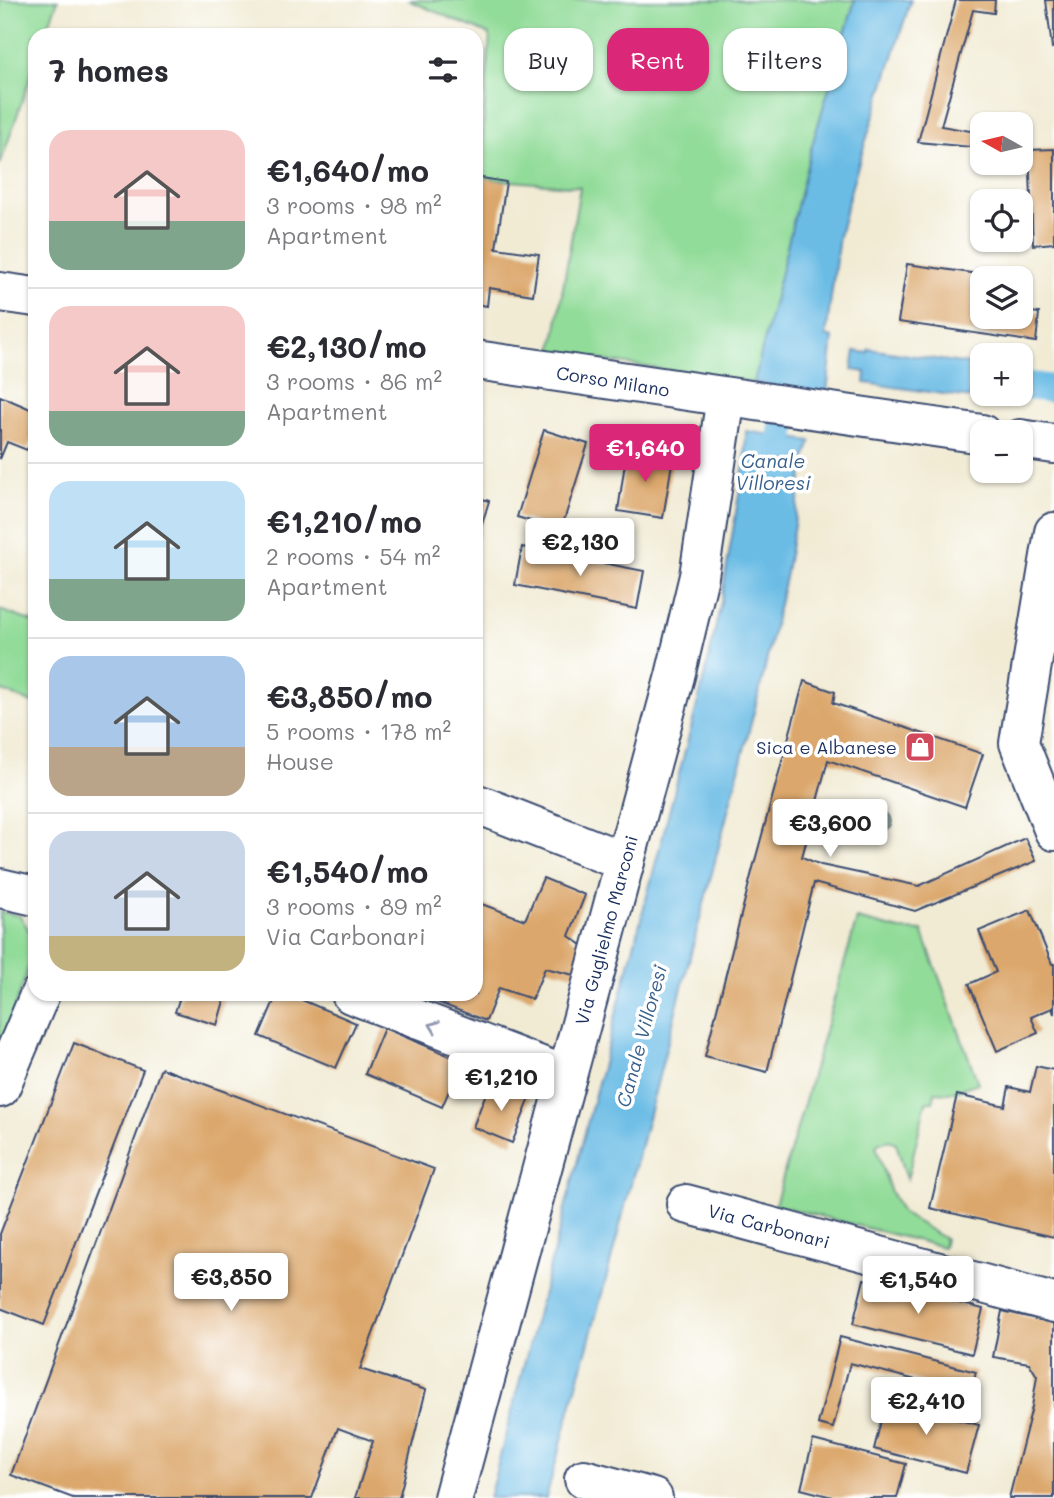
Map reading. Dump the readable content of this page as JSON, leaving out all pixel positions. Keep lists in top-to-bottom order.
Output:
{
  "streets": {
    "street": ["Corso Milano", "Via Guglielmo Marconi", "Via Carbonari"]
  },
  "crossings": [
    ["Corso Milano", "Via Guglielmo Marconi"]
  ],
  "water": ["Canale Villoresi"],
  "places": {
    "shop": ["Sica e Albanese"]
  },
  "north": "left",
  "page": {
    "chip": ["Buy", "Rent", "Filters"],
    "heading": "7 homes",
    "map_buttons": ["+", "−"],
    "list": [
      {
        "name": "€1,640/mo",
        "note": "3 rooms · 98 m² · Apartment"
      },
      {
        "name": "€2,130/mo",
        "note": "3 rooms · 86 m² · Apartment"
      },
      {
        "name": "€1,210/mo",
        "note": "2 rooms · 54 m² · Apartment"
      },
      {
        "name": "€3,850/mo",
        "note": "5 rooms · 178 m² · House"
      },
      {
        "name": "€1,540/mo",
        "note": "3 rooms · 89 m² · Via Carbonari"
      }
    ],
    "price": [
      "€1,640",
      "€2,130",
      "€3,600",
      "€1,210",
      "€3,850",
      "€1,540",
      "€2,410"
    ]
  }
}
